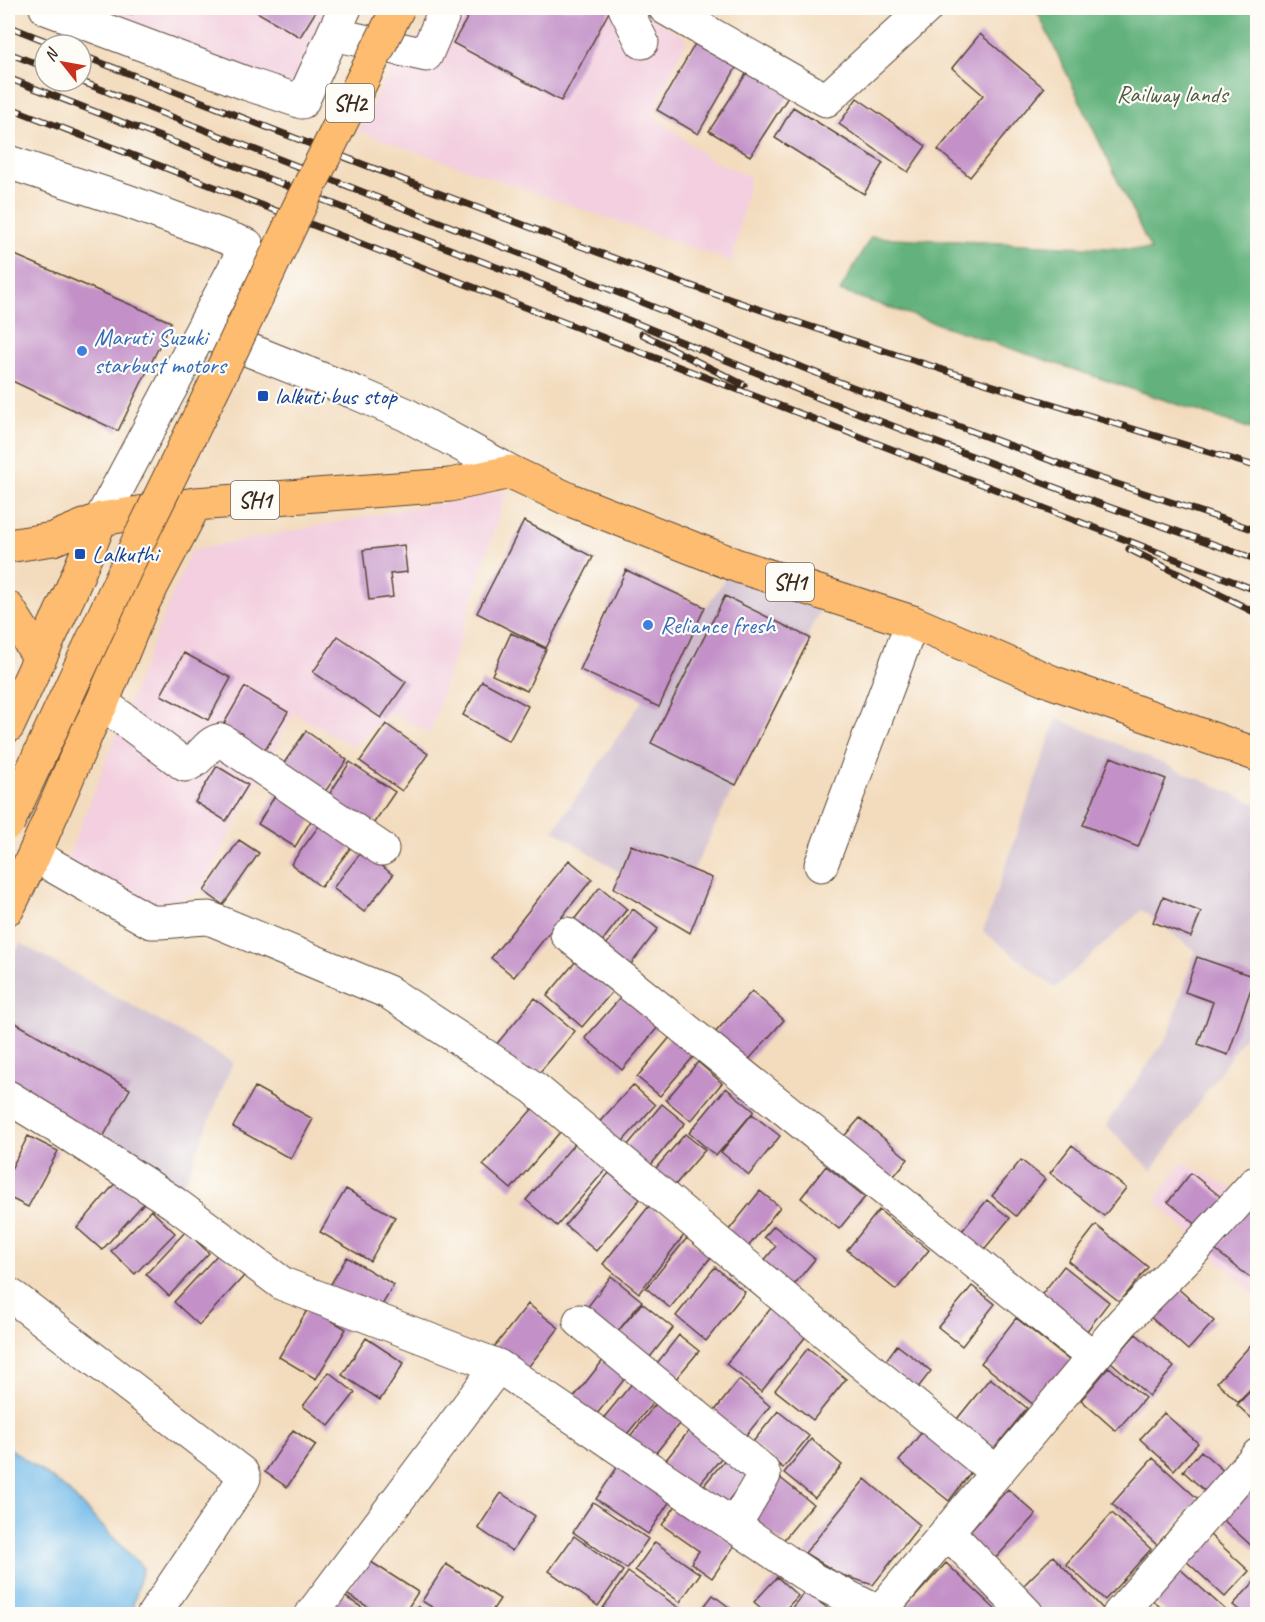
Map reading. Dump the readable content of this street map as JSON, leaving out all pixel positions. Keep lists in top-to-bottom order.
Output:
{
  "streets": {
    "main road": ["SH2", "SH1"]
  },
  "parks": ["Railway lands"],
  "places": {
    "other": ["Maruti Suzuki starbust motors", "Reliance fresh"],
    "transit": ["lalkuti bus stop", "Lalkuthi"]
  },
  "north": "top left"
}
